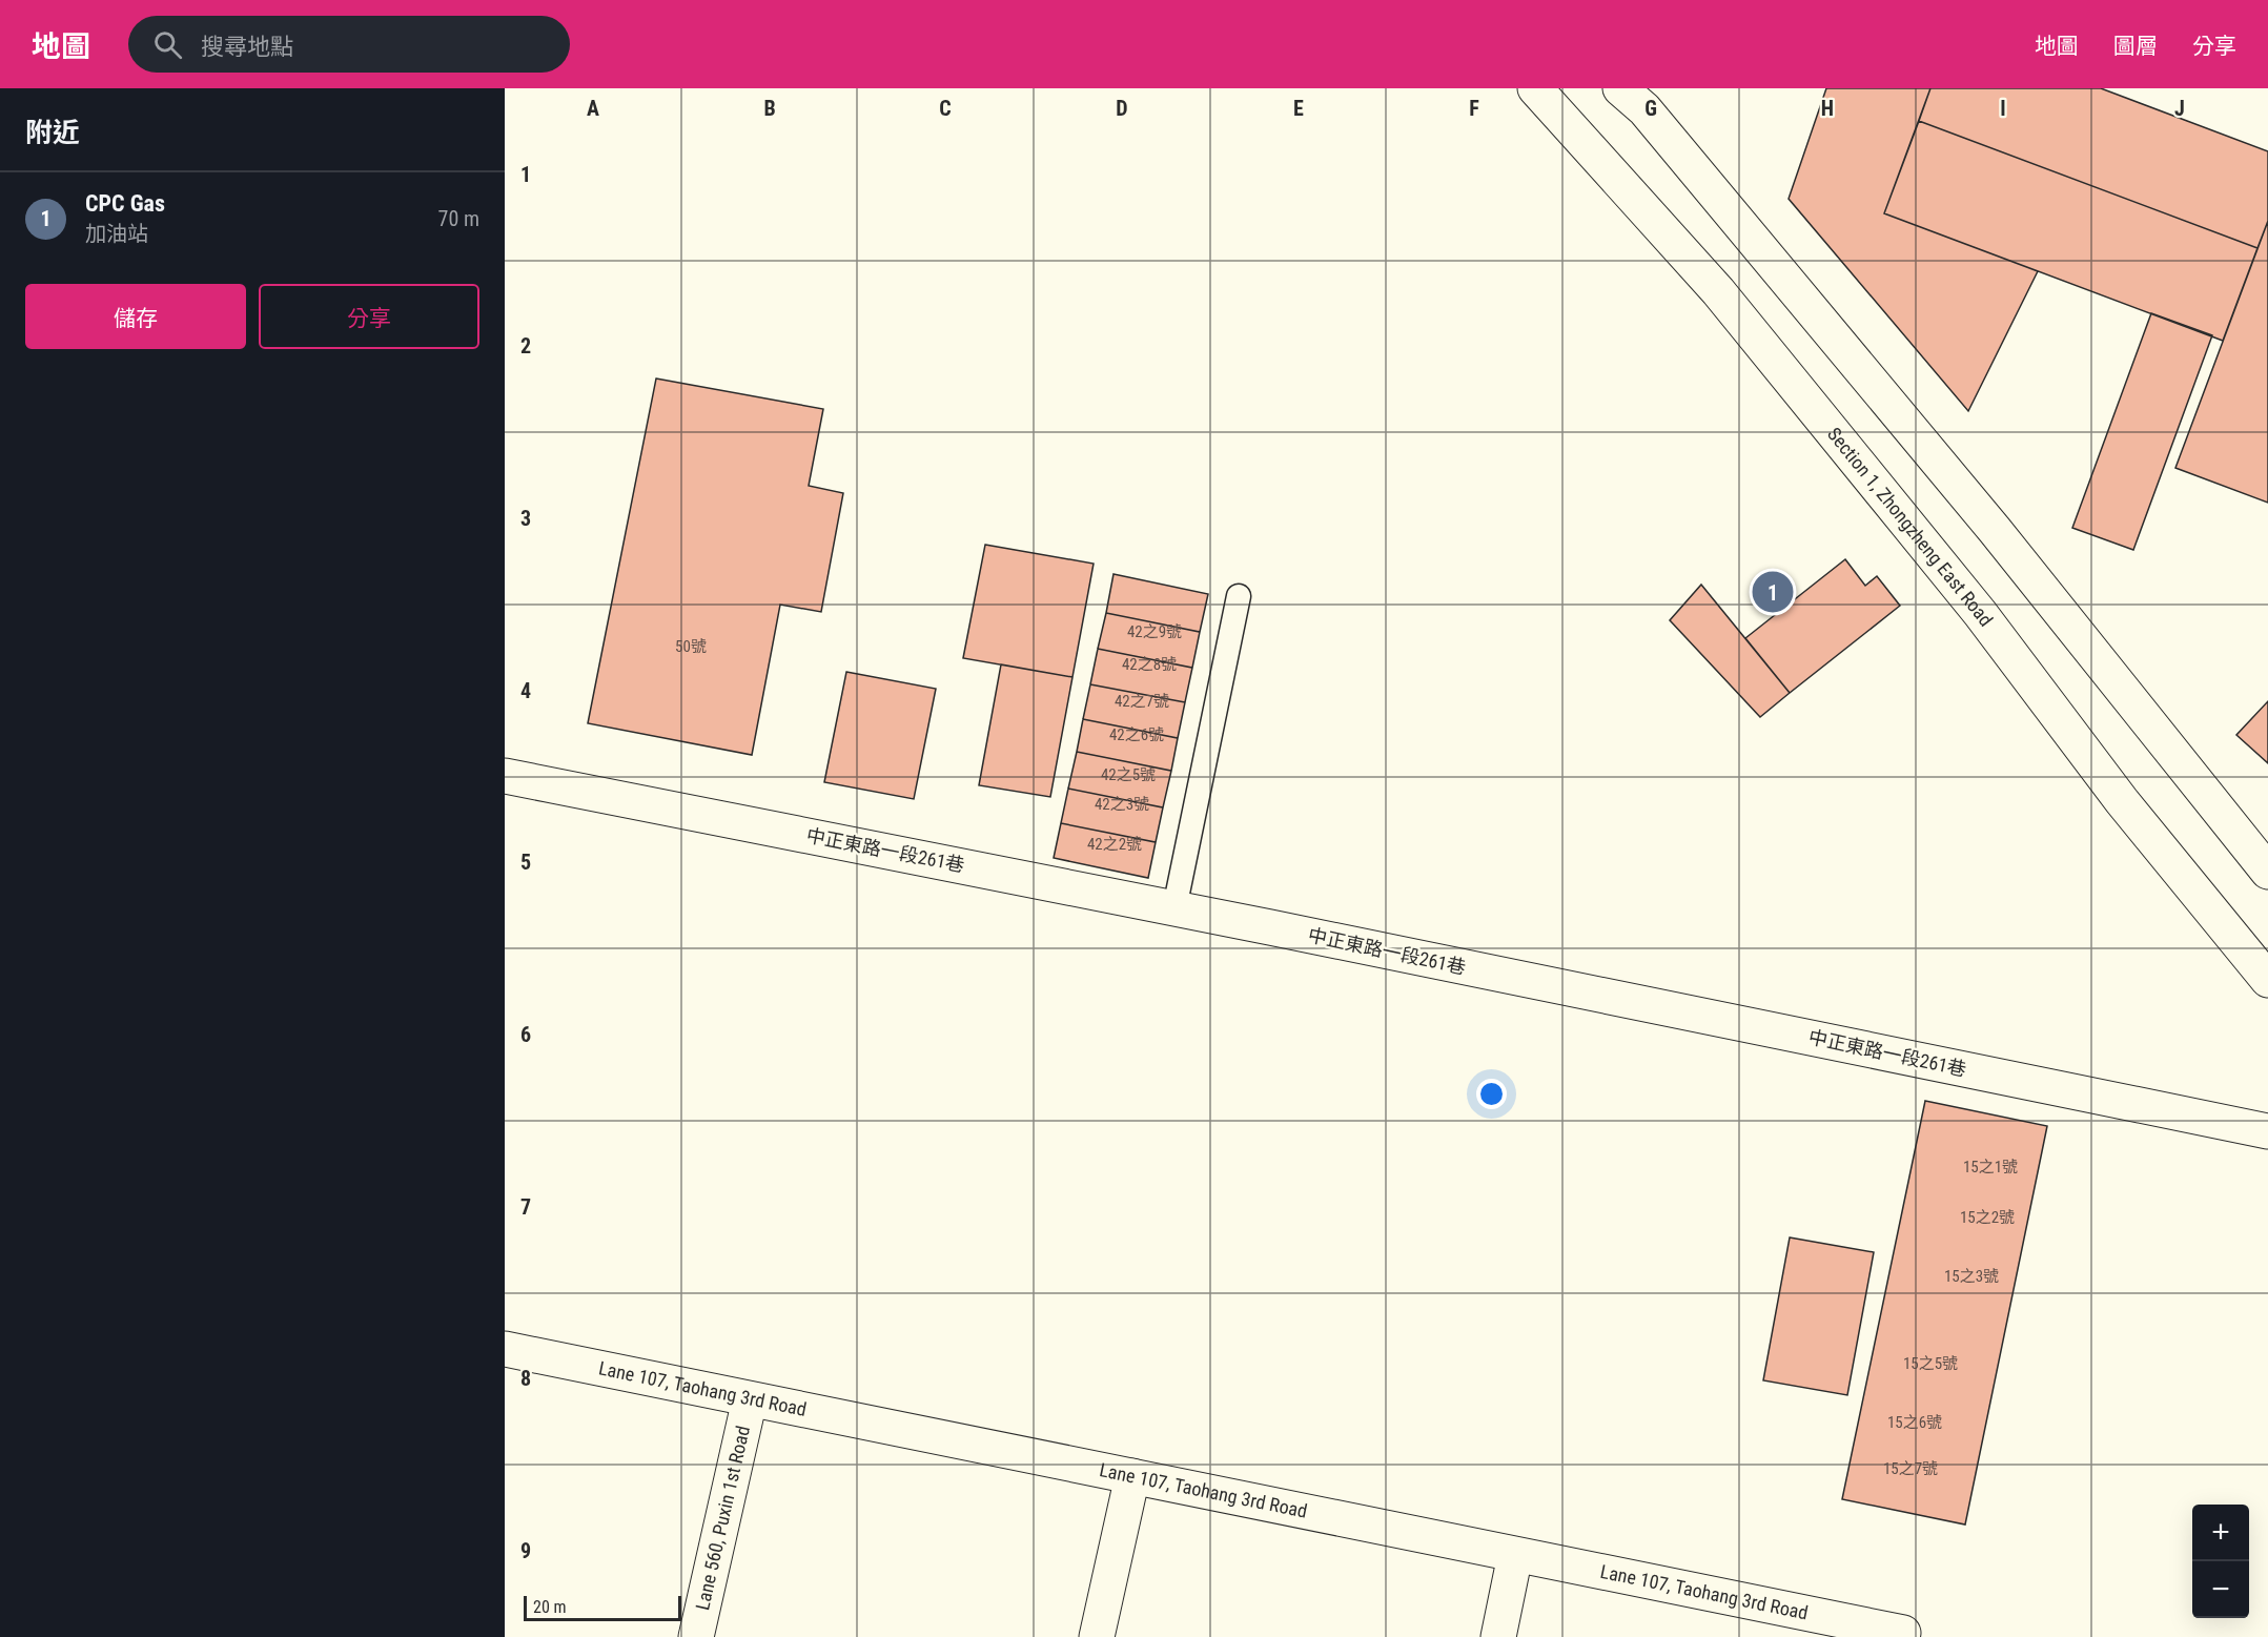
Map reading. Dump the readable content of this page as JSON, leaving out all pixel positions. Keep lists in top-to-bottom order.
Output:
{
  "streets": {
    "street": [
      "Section 1, Zhongzheng East Road",
      "中正東路一段261巷",
      "Lane 107, Taohang 3rd Road",
      "Lane 560, Puxin 1st Road"
    ]
  },
  "crossings": [
    ["Lane 107, Taohang 3rd Road", "Lane 560, Puxin 1st Road"]
  ],
  "house_numbers": [
    "42之9號",
    "50號",
    "42之8號",
    "42之7號",
    "42之6號",
    "42之5號",
    "42之3號",
    "42之2號",
    "15之1號",
    "15之2號",
    "15之3號",
    "15之5號",
    "15之6號",
    "15之7號"
  ],
  "scale_bar": "20 m",
  "page": {
    "header": "地圖",
    "search": "搜尋地點",
    "nav": ["地圖", "圖層", "分享"],
    "heading": "附近",
    "list": [
      {
        "mark": "1",
        "name": "CPC Gas",
        "note": "加油站",
        "value": "70 m"
      }
    ],
    "buttons": ["儲存", "分享"],
    "pins": "1",
    "map_buttons": ["+", "−"],
    "scale": "20 m"
  },
  "grid": {
    "columns": [
      "A",
      "B",
      "C",
      "D",
      "E",
      "F",
      "G",
      "H",
      "I",
      "J"
    ],
    "rows": [
      "1",
      "2",
      "3",
      "4",
      "5",
      "6",
      "7",
      "8",
      "9"
    ]
  }
}
